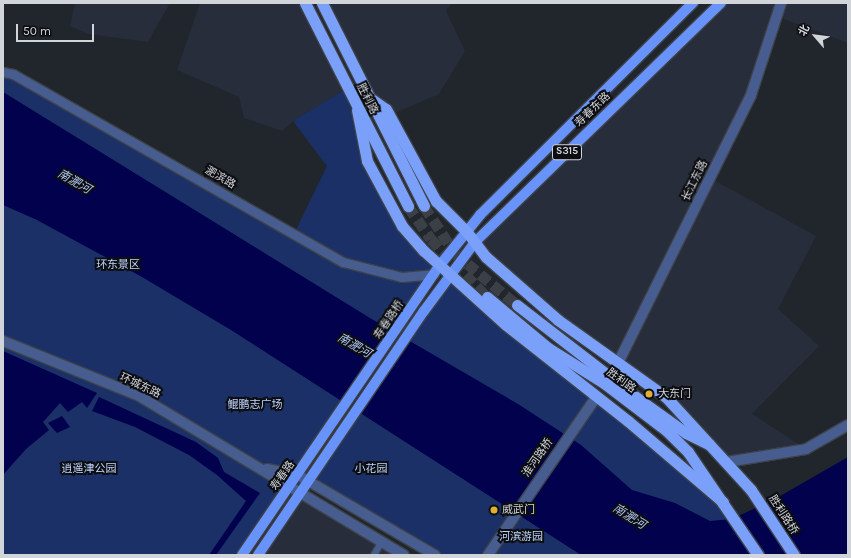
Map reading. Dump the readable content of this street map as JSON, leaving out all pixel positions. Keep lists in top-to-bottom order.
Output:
{
  "streets": {
    "highway": ["胜利路", "胜利路桥"],
    "main road": [
      "寿春东路",
      "S315",
      "寿春路桥",
      "寿春路"
    ],
    "street": [
      "淝滨路",
      "长江东路",
      "环城东路",
      "淮河路桥"
    ]
  },
  "crossings": [
    ["胜利路", "胜利路桥"],
    ["寿春东路", "淝滨路"],
    ["寿春东路", "寿春路桥"],
    ["寿春东路", "环城东路"],
    ["寿春路桥", "寿春路"],
    ["环城东路", "寿春路"]
  ],
  "water": ["南淝河"],
  "parks": [
    "环东景区",
    "鲲鹏志广场",
    "逍遥津公园",
    "小花园",
    "河滨游园"
  ],
  "places": ["大东门", "威武门"],
  "scale_bar": "50 m",
  "north": "top left"
}
